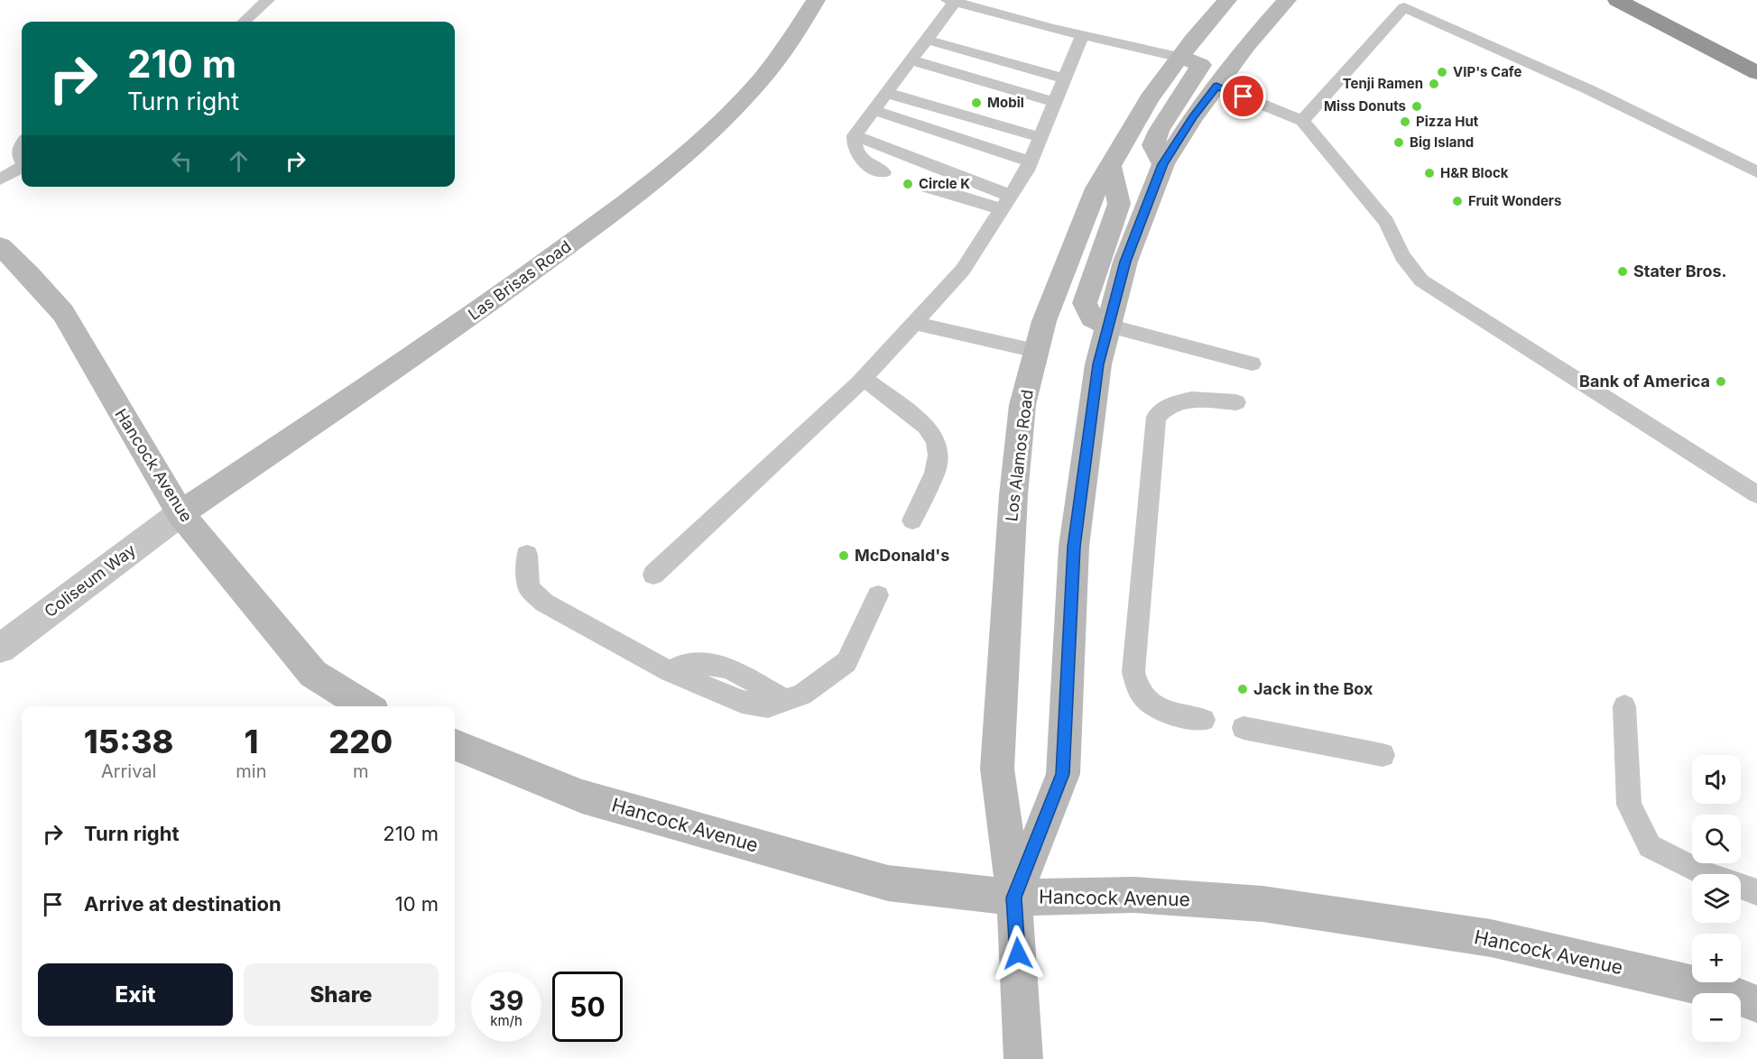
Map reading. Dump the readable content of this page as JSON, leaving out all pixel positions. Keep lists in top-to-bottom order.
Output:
{
  "streets": {
    "main road": ["Las Brisas Road", "Los Alamos Road", "Hancock Avenue"],
    "street": ["Coliseum Way"]
  },
  "crossings": [
    ["Las Brisas Road", "Hancock Avenue"],
    ["Las Brisas Road", "Coliseum Way"],
    ["Los Alamos Road", "Hancock Avenue"],
    ["Hancock Avenue", "Coliseum Way"]
  ],
  "places": [
    "VIP's Cafe",
    "Tenji Ramen",
    "Mobil",
    "Miss Donuts",
    "Pizza Hut",
    "Big Island",
    "H&R Block",
    "Circle K",
    "Fruit Wonders",
    "Stater Bros.",
    "Bank of America",
    "McDonald's",
    "Jack in the Box"
  ],
  "page": {
    "turn": ["210 m", "Turn right"],
    "eta": [
      "15:38",
      "Arrival",
      "1",
      "min",
      "220",
      "m"
    ],
    "map_buttons": ["+", "−"],
    "list": [
      {
        "name": "Turn right",
        "value": "210 m"
      },
      {
        "name": "Arrive at destination",
        "value": "10 m"
      }
    ],
    "buttons": ["Exit", "Share"],
    "speed": "39 km/h",
    "limit": "50"
  }
}
